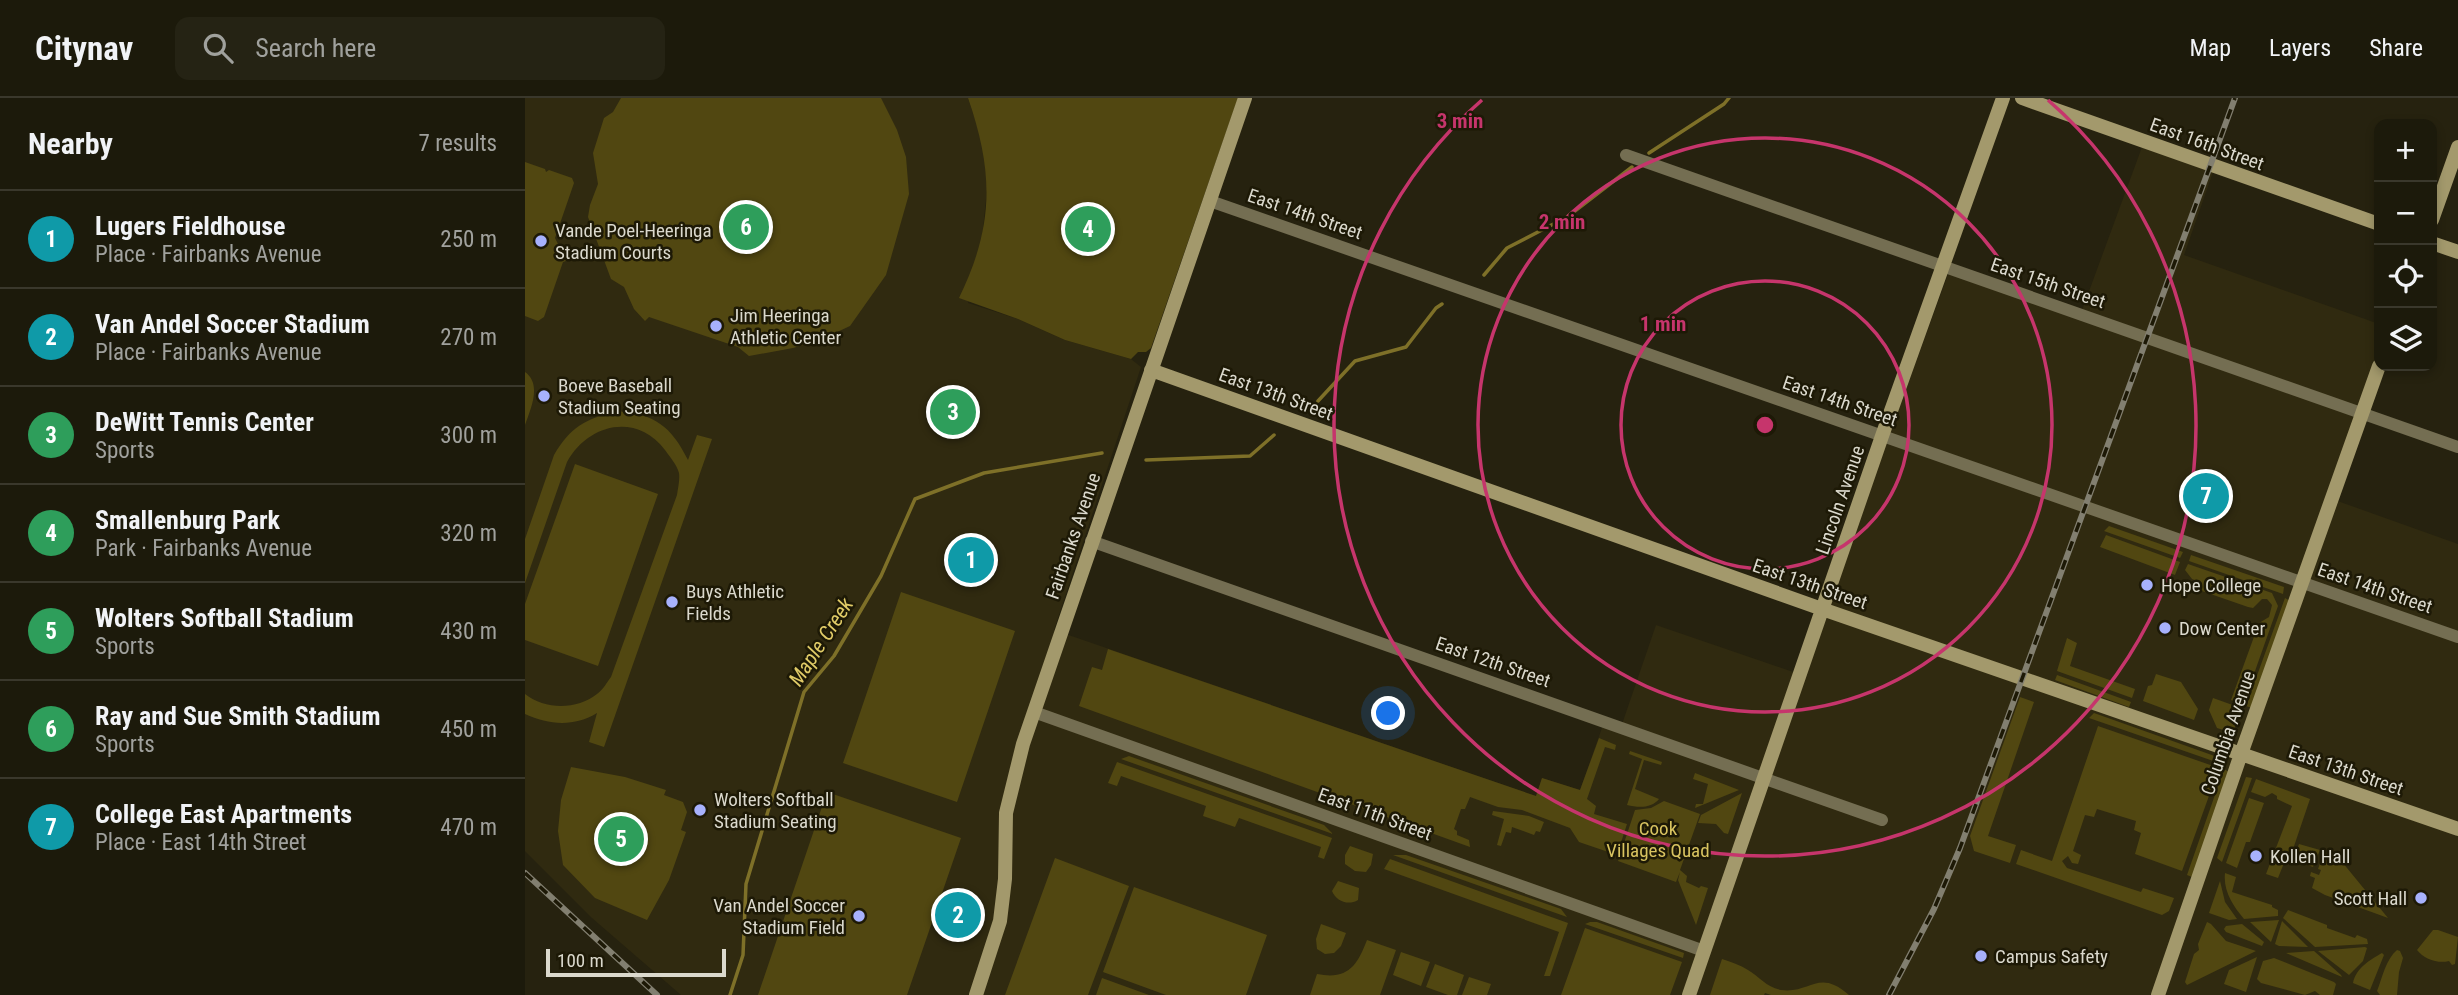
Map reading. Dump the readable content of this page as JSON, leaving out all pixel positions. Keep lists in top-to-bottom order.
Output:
{
  "streets": {
    "street": [
      "East 16th Street",
      "East 14th Street",
      "East 15th Street",
      "East 13th Street",
      "Lincoln Avenue",
      "Fairbanks Avenue",
      "East 12th Street",
      "Columbia Avenue",
      "East 11th Street"
    ]
  },
  "crossings": [
    ["East 14th Street", "Lincoln Avenue"],
    ["East 14th Street", "Fairbanks Avenue"],
    ["East 14th Street", "Columbia Avenue"],
    ["East 15th Street", "Lincoln Avenue"],
    ["East 15th Street", "Columbia Avenue"],
    ["East 13th Street", "Lincoln Avenue"],
    ["East 13th Street", "Fairbanks Avenue"],
    ["East 13th Street", "Columbia Avenue"],
    ["Lincoln Avenue", "East 12th Street"],
    ["Lincoln Avenue", "East 11th Street"],
    ["Fairbanks Avenue", "East 12th Street"],
    ["Fairbanks Avenue", "East 11th Street"]
  ],
  "water": ["Maple Creek"],
  "parks": ["Cook Villages Quad"],
  "places": [
    "Vande Poel-Heeringa Stadium Courts",
    "Jim Heeringa Athletic Center",
    "Boeve Baseball Stadium Seating",
    "Hope College",
    "Buys Athletic Fields",
    "Dow Center",
    "Wolters Softball Stadium Seating",
    "Kollen Hall",
    "Scott Hall",
    "Van Andel Soccer Stadium Field",
    "Campus Safety"
  ],
  "scale_bar": "100 m",
  "page": {
    "header": "Citynav",
    "search": "Search here",
    "nav": ["Map", "Layers", "Share"],
    "heading": ["Nearby", "7 results"],
    "map_buttons": ["+", "−"],
    "list": [
      {
        "mark": "1",
        "name": "Lugers Fieldhouse",
        "note": "Place · Fairbanks Avenue",
        "value": "250 m"
      },
      {
        "mark": "2",
        "name": "Van Andel Soccer Stadium",
        "note": "Place · Fairbanks Avenue",
        "value": "270 m"
      },
      {
        "mark": "3",
        "name": "DeWitt Tennis Center",
        "note": "Sports",
        "value": "300 m"
      },
      {
        "mark": "4",
        "name": "Smallenburg Park",
        "note": "Park · Fairbanks Avenue",
        "value": "320 m"
      },
      {
        "mark": "5",
        "name": "Wolters Softball Stadium",
        "note": "Sports",
        "value": "430 m"
      },
      {
        "mark": "6",
        "name": "Ray and Sue Smith Stadium",
        "note": "Sports",
        "value": "450 m"
      },
      {
        "mark": "7",
        "name": "College East Apartments",
        "note": "Place · East 14th Street",
        "value": "470 m"
      }
    ],
    "pins": [
      "6",
      "4",
      "3",
      "7",
      "1",
      "5",
      "2"
    ],
    "scale": "100 m"
  },
  "rings": ["3 min", "2 min", "1 min"]
}
